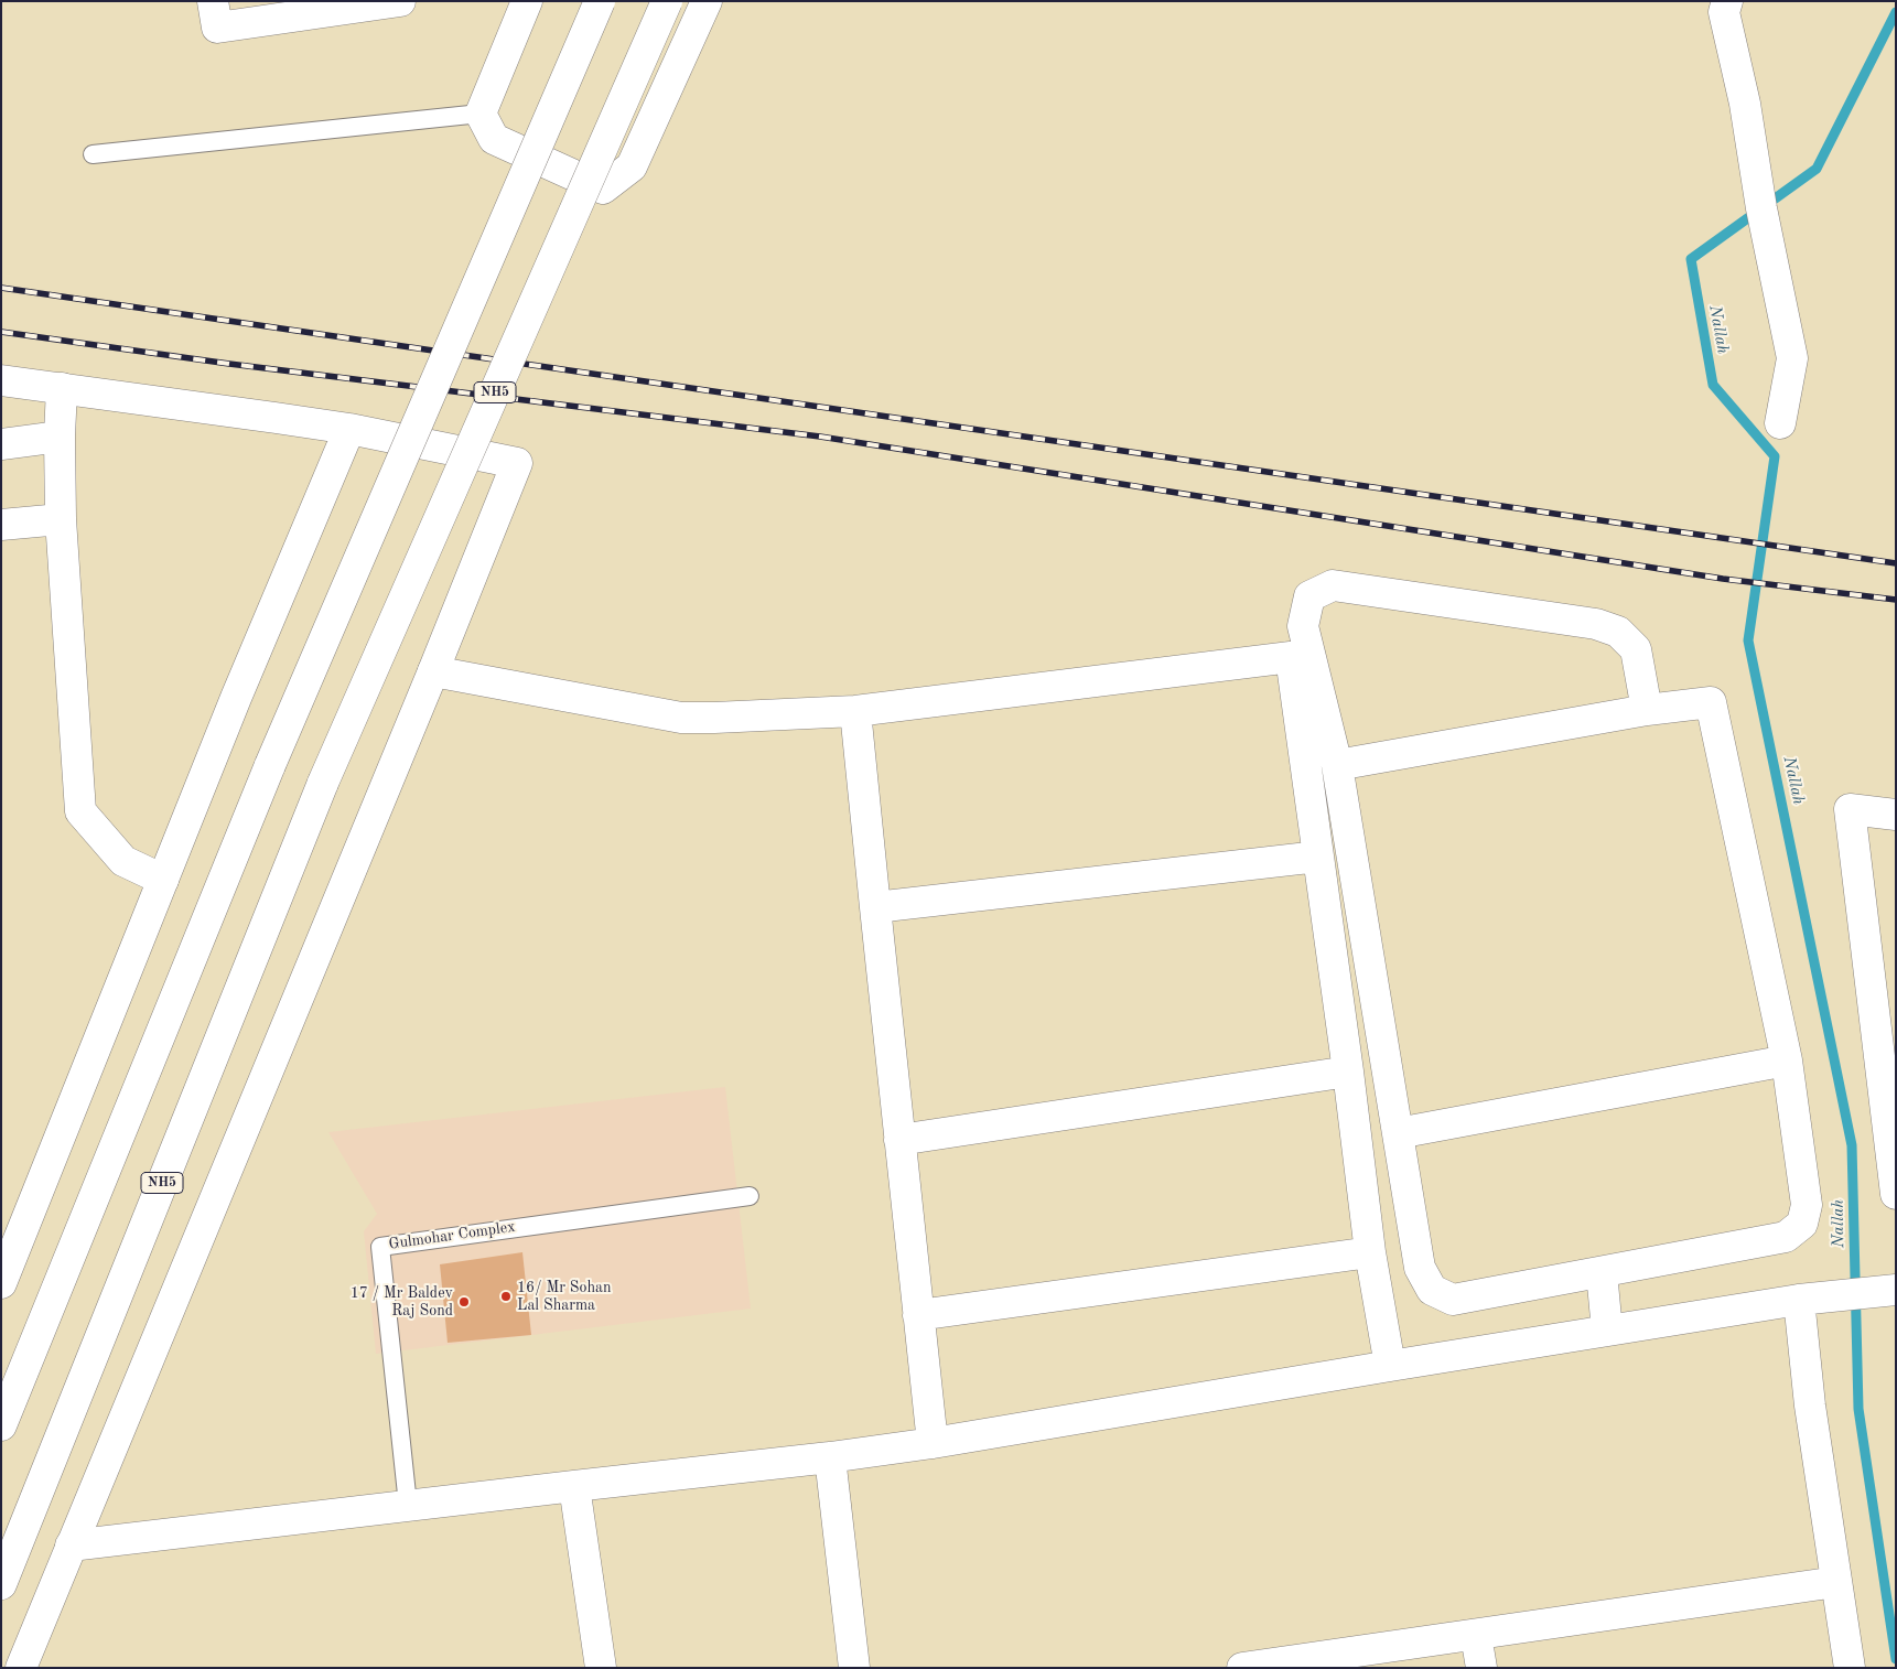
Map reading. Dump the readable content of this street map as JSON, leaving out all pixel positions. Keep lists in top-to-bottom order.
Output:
{
  "streets": {
    "main road": ["NH5"],
    "lane": ["Gulmohar Complex"]
  },
  "water": ["Nallah"],
  "places": ["16/ Mr Sohan Lal Sharma", "17 / Mr Baldev Raj Sond"]
}
